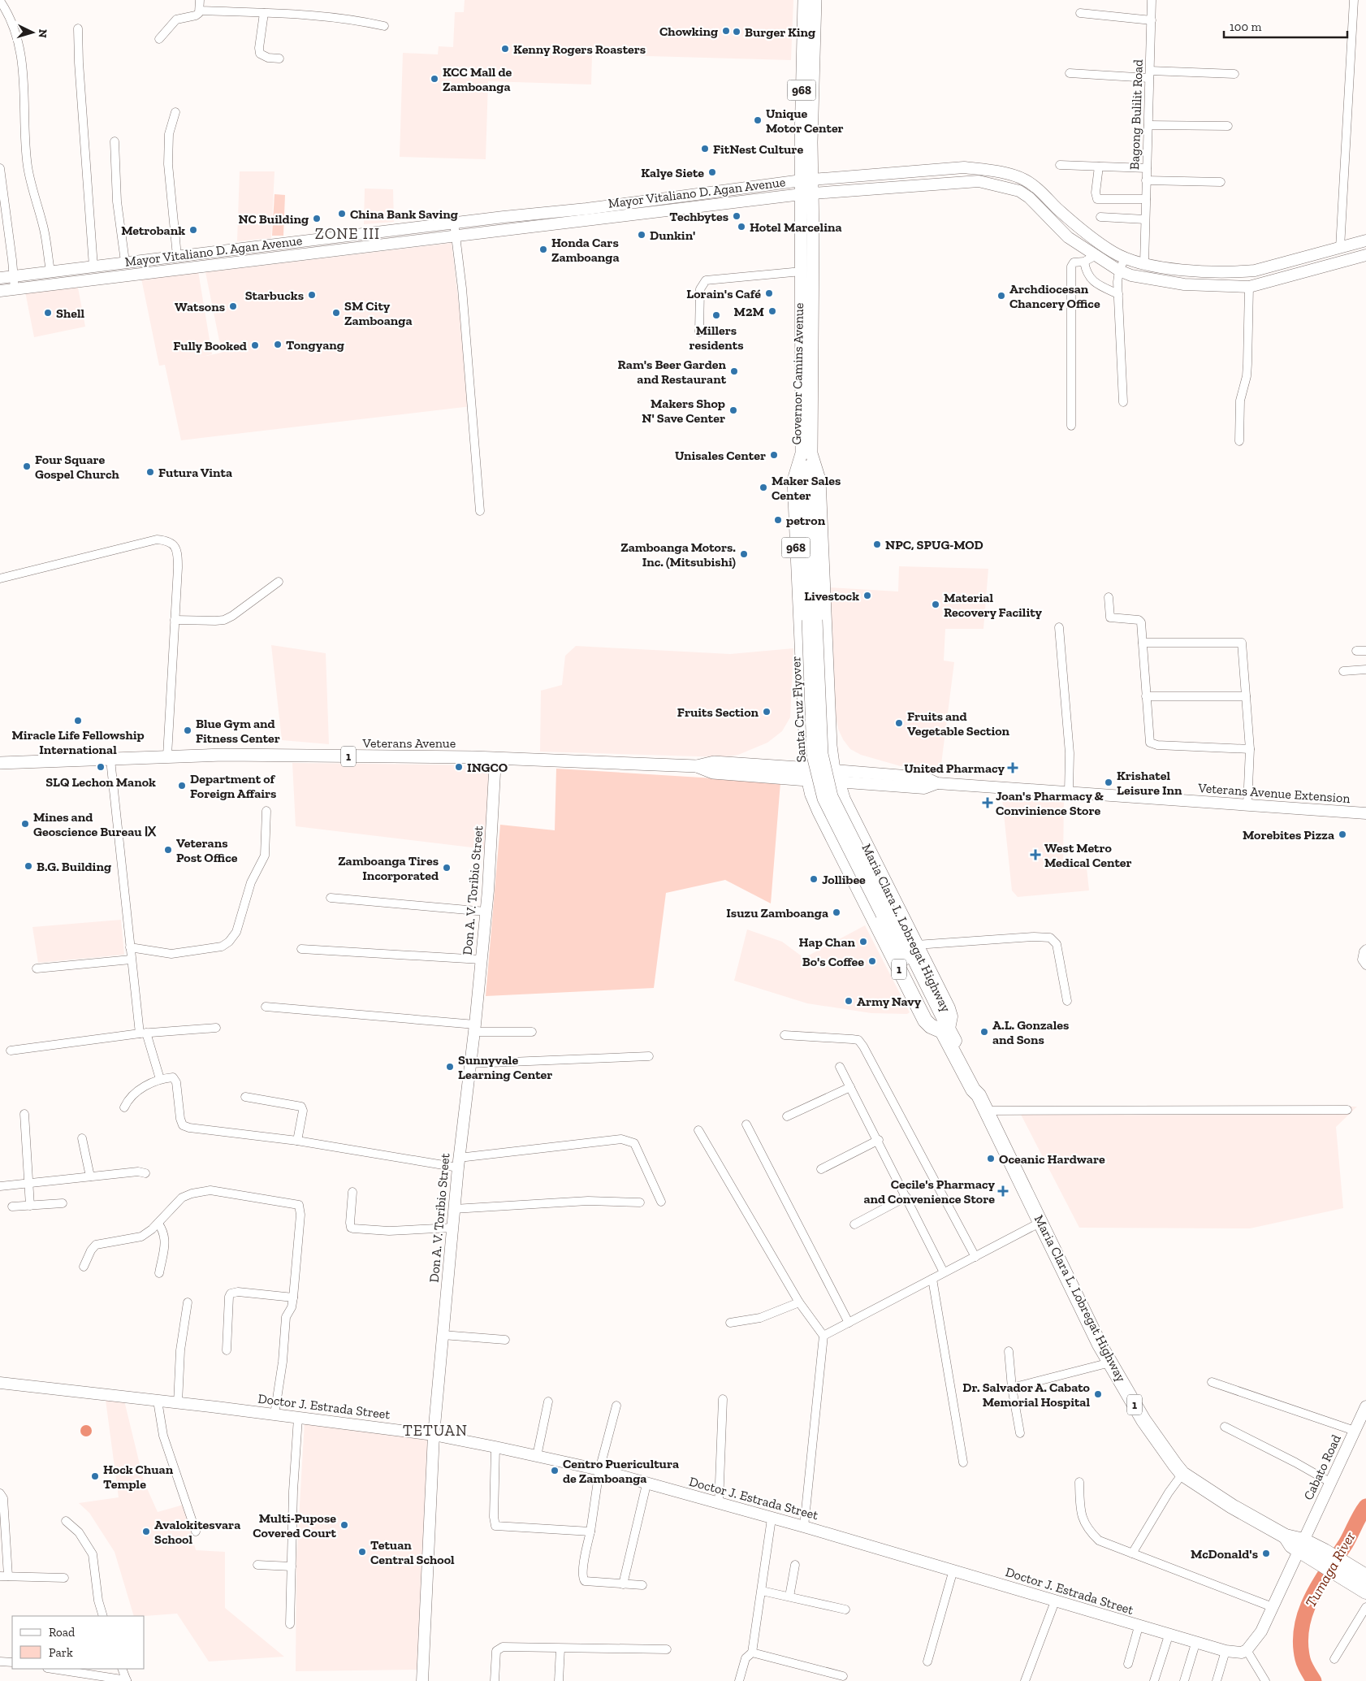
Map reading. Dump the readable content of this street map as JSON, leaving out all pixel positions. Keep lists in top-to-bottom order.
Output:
{
  "streets": {
    "highway": ["1", "Maria Clara L. Lobregat Highway"],
    "main road": [
      "968",
      "Mayor Vitaliano D. Agan Avenue",
      "Governor Camins Avenue",
      "Santa Cruz Flyover",
      "Veterans Avenue",
      "Veterans Avenue Extension",
      "Don A. V. Toribio Street",
      "Doctor J. Estrada Street",
      "Cabato Road"
    ],
    "street": ["Bagong Bulilit Road"]
  },
  "crossings": [
    ["Bagong Bulilit Road", "Mayor Vitaliano D. Agan Avenue"],
    ["Mayor Vitaliano D. Agan Avenue", "Governor Camins Avenue"],
    ["Governor Camins Avenue", "Santa Cruz Flyover"],
    ["Governor Camins Avenue", "Veterans Avenue"],
    ["Governor Camins Avenue", "1"],
    ["Governor Camins Avenue", "Veterans Avenue Extension"],
    ["Governor Camins Avenue", "Maria Clara L. Lobregat Highway"],
    ["Santa Cruz Flyover", "Maria Clara L. Lobregat Highway"],
    ["Veterans Avenue", "1"],
    ["Veterans Avenue", "Don A. V. Toribio Street"],
    ["Veterans Avenue", "Maria Clara L. Lobregat Highway"],
    ["1", "Veterans Avenue Extension"],
    ["1", "Maria Clara L. Lobregat Highway"],
    ["Veterans Avenue Extension", "Maria Clara L. Lobregat Highway"],
    ["Don A. V. Toribio Street", "Doctor J. Estrada Street"],
    ["Maria Clara L. Lobregat Highway", "Cabato Road"]
  ],
  "districts": ["ZONE III", "TETUAN"],
  "water": ["Tumaga River"],
  "places": {
    "other": [
      "Chowking",
      "Burger King",
      "Kenny Rogers Roasters",
      "KCC Mall de Zamboanga",
      "Unique Motor Center",
      "FitNest Culture",
      "Kalye Siete",
      "China Bank Saving",
      "Techbytes",
      "NC Building",
      "Hotel Marcelina",
      "Metrobank",
      "Dunkin'",
      "Honda Cars Zamboanga",
      "Lorain's Café",
      "Starbucks",
      "Archdiocesan Chancery Office",
      "Watsons",
      "M2M",
      "Shell",
      "SM City Zamboanga",
      "Millers residents",
      "Tongyang",
      "Fully Booked",
      "Ram's Beer Garden and Restaurant",
      "Makers Shop N' Save Center",
      "Unisales Center",
      "Four Square Gospel Church",
      "Futura Vinta",
      "Maker Sales Center",
      "petron",
      "NPC, SPUG-MOD",
      "Zamboanga Motors. Inc. (Mitsubishi)",
      "Livestock",
      "Material Recovery Facility",
      "Fruits Section",
      "Miracle Life Fellowship International",
      "Fruits and Vegetable Section",
      "Blue Gym and Fitness Center",
      "SLQ Lechon Manok",
      "INGCO",
      "Krishatel Leisure Inn",
      "Department of Foreign Affairs",
      "Mines and Geoscience Bureau Ⅸ",
      "Morebites Pizza",
      "Veterans Post Office",
      "B.G. Building",
      "Zamboanga Tires Incorporated",
      "Jollibee",
      "Isuzu Zamboanga",
      "Hap Chan",
      "Bo's Coffee",
      "Army Navy",
      "A.L. Gonzales and Sons",
      "Sunnyvale Learning Center",
      "Oceanic Hardware",
      "Dr. Salvador A. Cabato Memorial Hospital",
      "Centro Puericultura de Zamboanga",
      "Hock Chuan Temple",
      "Multi-Pupose Covered Court",
      "Avalokitesvara School",
      "Tetuan Central School",
      "McDonald's"
    ],
    "health": [
      "United Pharmacy",
      "Joan's Pharmacy & Convinience Store",
      "West Metro Medical Center",
      "Cecile's Pharmacy and Convenience Store"
    ]
  },
  "legend": ["Road", "Park"],
  "scale_bar": "100 m",
  "north": "right"
}
